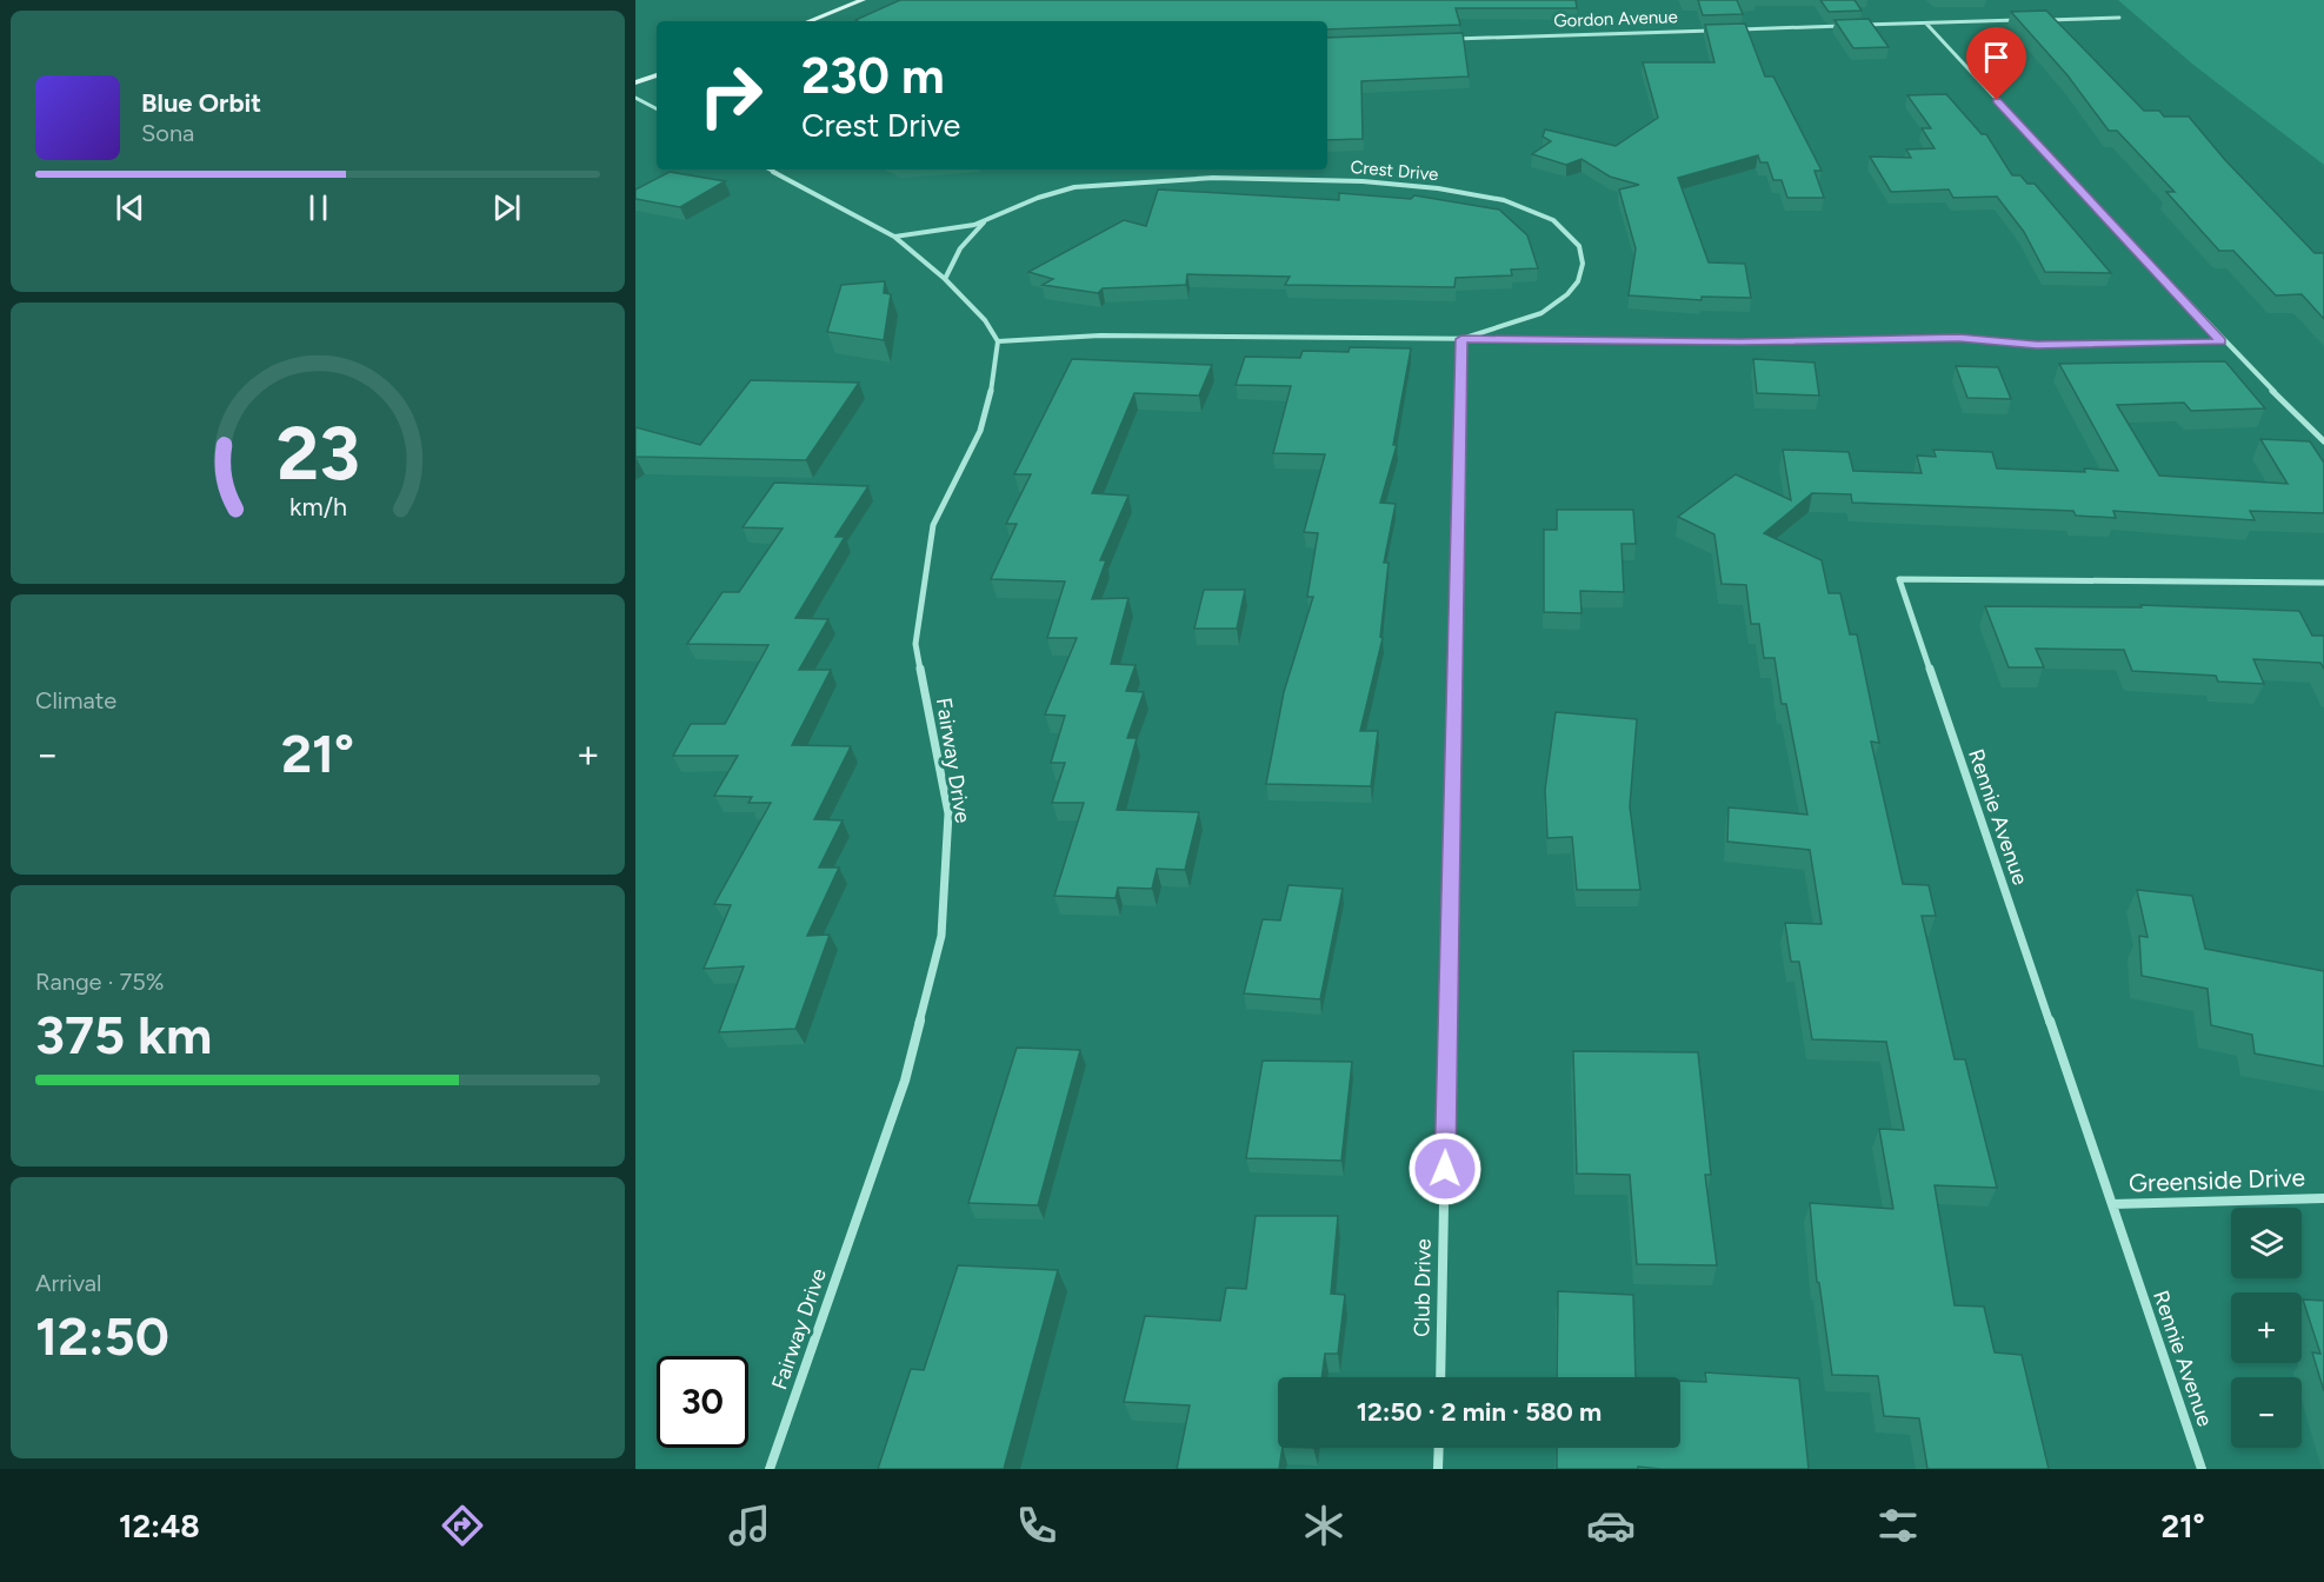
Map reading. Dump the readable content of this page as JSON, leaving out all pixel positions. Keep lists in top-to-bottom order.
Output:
{
  "streets": {
    "street": [
      "Gordon Avenue",
      "Crest Drive",
      "Fairway Drive",
      "Rennie Avenue",
      "Greenside Drive",
      "Club Drive"
    ]
  },
  "crossings": [
    ["Crest Drive", "Fairway Drive"],
    ["Crest Drive", "Club Drive"],
    ["Rennie Avenue", "Greenside Drive"]
  ],
  "page": {
    "turn": ["230 m", "Crest Drive"],
    "song": ["Blue Orbit", "Sona"],
    "tile": [
      "Climate",
      ["Range · 75%", "375 km"],
      ["Arrival", "12:50"]
    ],
    "heat": ["−", "21°", "+"],
    "map_buttons": ["+", "−"],
    "limit": "30",
    "trip": "12:50 · 2 min · 580 m",
    "tabs": ["12:48", "21°"],
    "gauge": ["23", "km/h"]
  }
}
